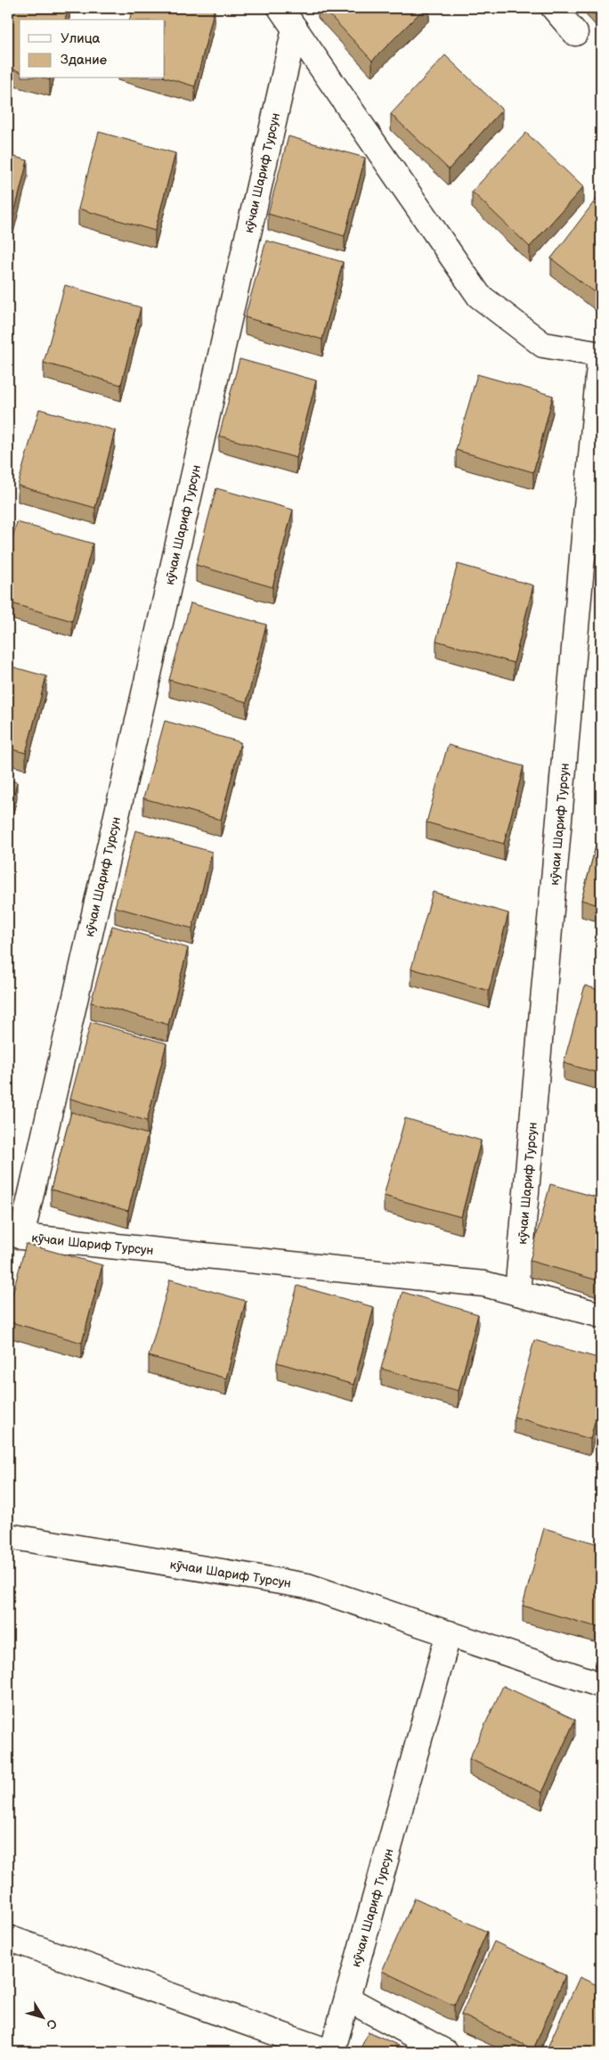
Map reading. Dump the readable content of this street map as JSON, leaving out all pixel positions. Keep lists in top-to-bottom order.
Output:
{
  "streets": {
    "street": ["кӯчаи Шариф Турсун"]
  },
  "legend": ["Улица", "Здание"],
  "north": "bottom right"
}
